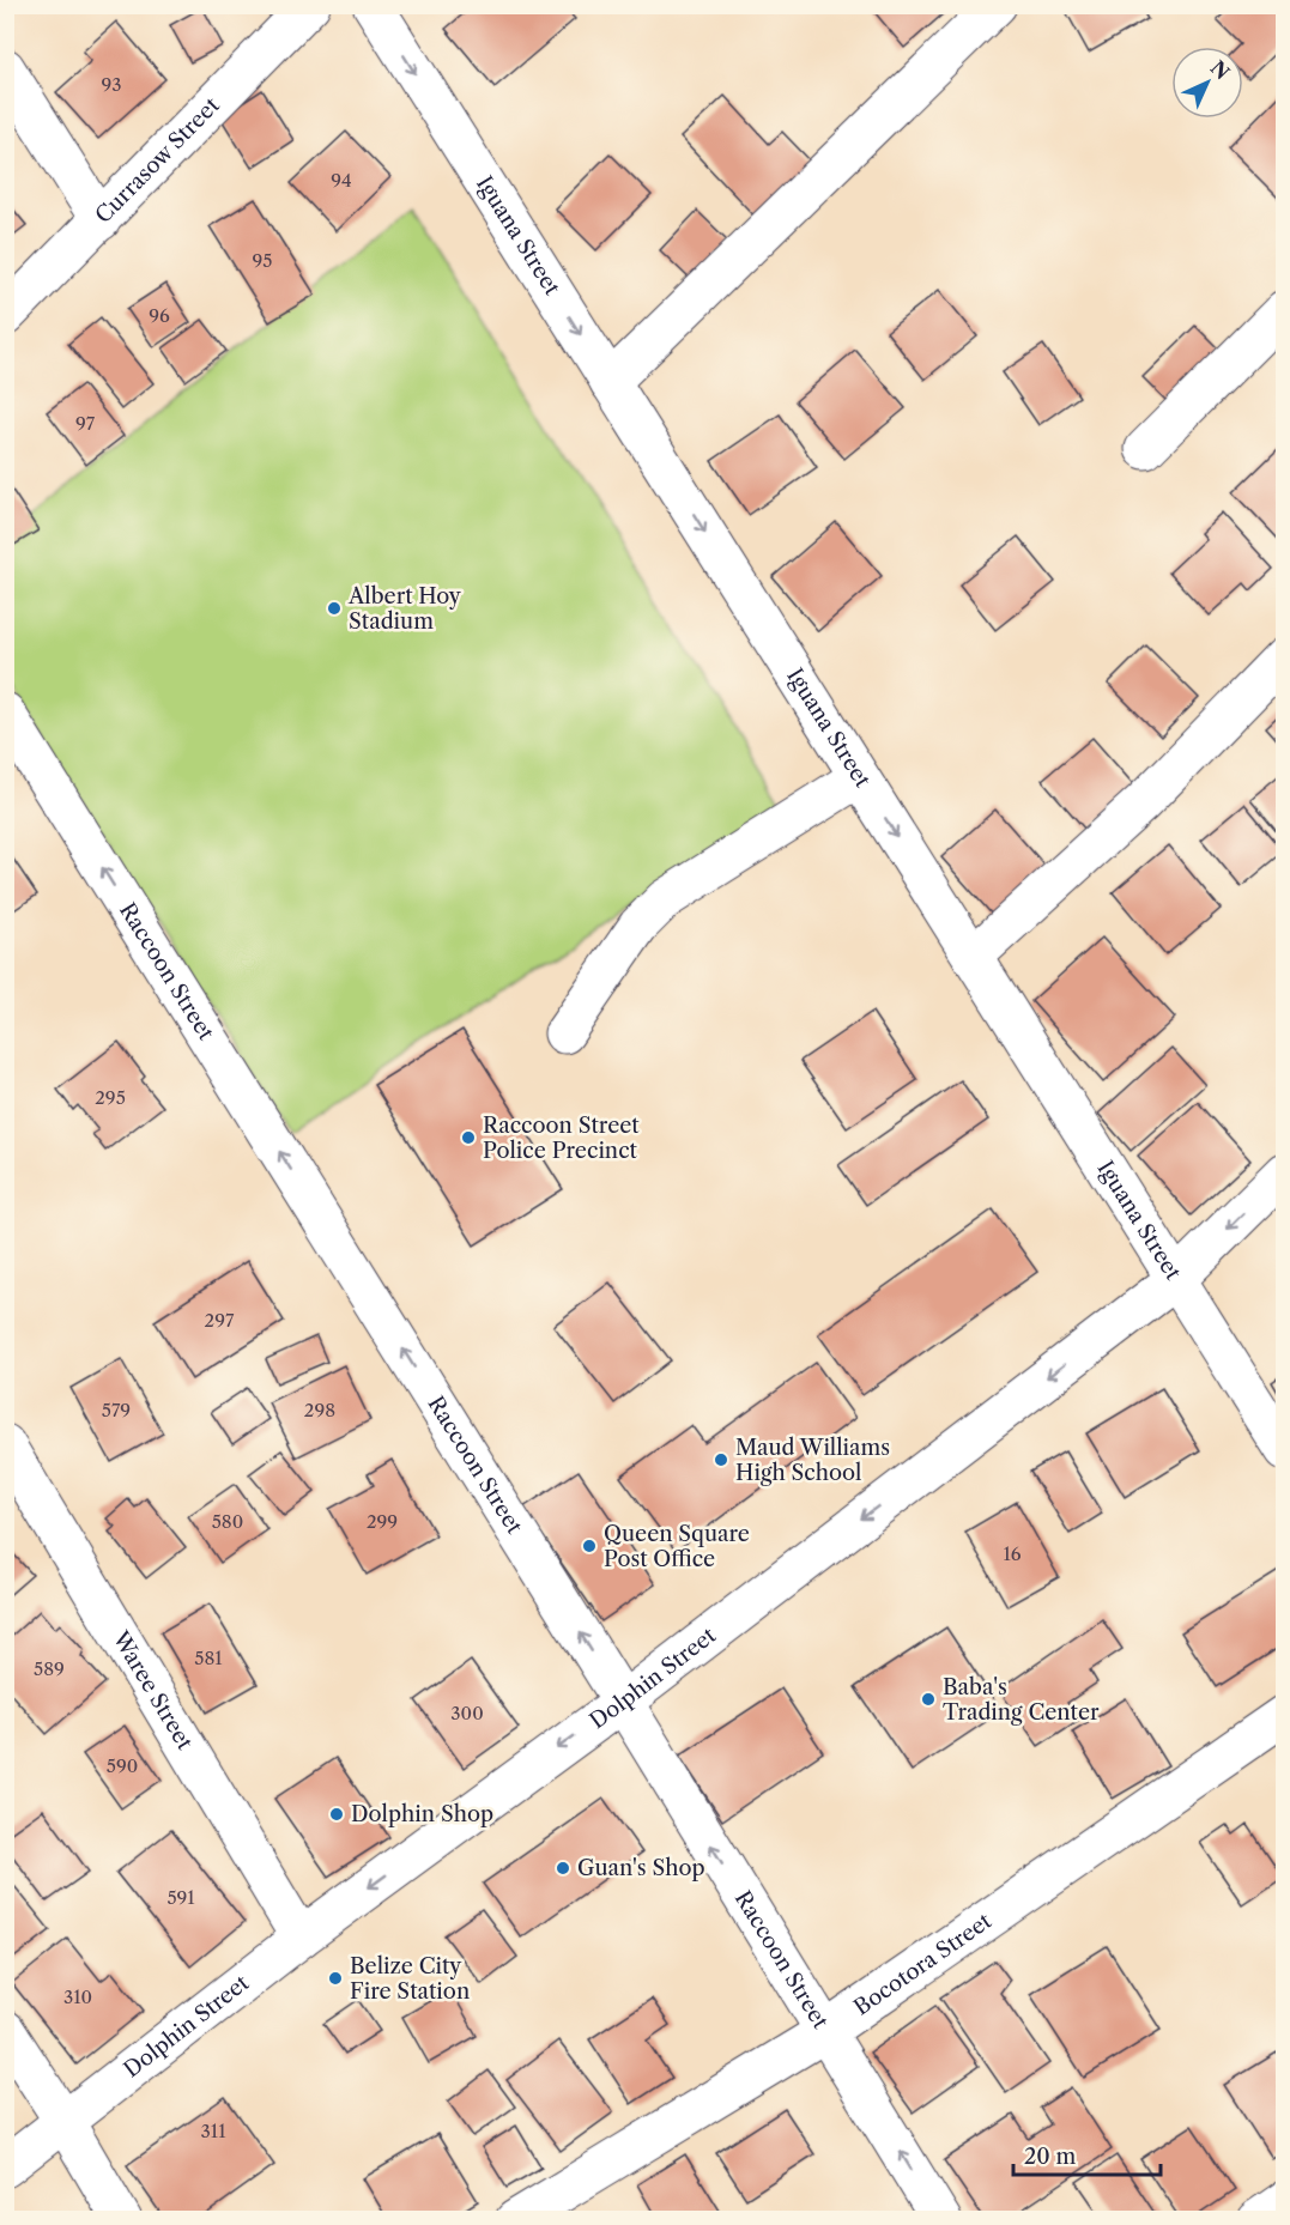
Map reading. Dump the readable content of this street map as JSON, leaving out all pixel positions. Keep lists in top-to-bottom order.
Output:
{
  "streets": {
    "street": [
      "Currasow Street",
      "Iguana Street",
      "Raccoon Street",
      "Dolphin Street",
      "Waree Street",
      "Bocotora Street"
    ]
  },
  "crossings": [
    ["Iguana Street", "Dolphin Street"],
    ["Raccoon Street", "Dolphin Street"],
    ["Raccoon Street", "Bocotora Street"],
    ["Dolphin Street", "Waree Street"]
  ],
  "one_way": ["Iguana Street", "Raccoon Street", "Dolphin Street"],
  "places": [
    "Albert Hoy Stadium",
    "Raccoon Street Police Precinct",
    "Maud Williams High School",
    "Queen Square Post Office",
    "Baba's Trading Center",
    "Dolphin Shop",
    "Guan's Shop",
    "Belize City Fire Station"
  ],
  "house_numbers": [
    "93",
    "94",
    "95",
    "96",
    "97",
    "295",
    "297",
    "579",
    "298",
    "580",
    "299",
    "16",
    "581",
    "589",
    "300",
    "590",
    "591",
    "310",
    "311"
  ],
  "scale_bar": "20 m",
  "north": "top right"
}
